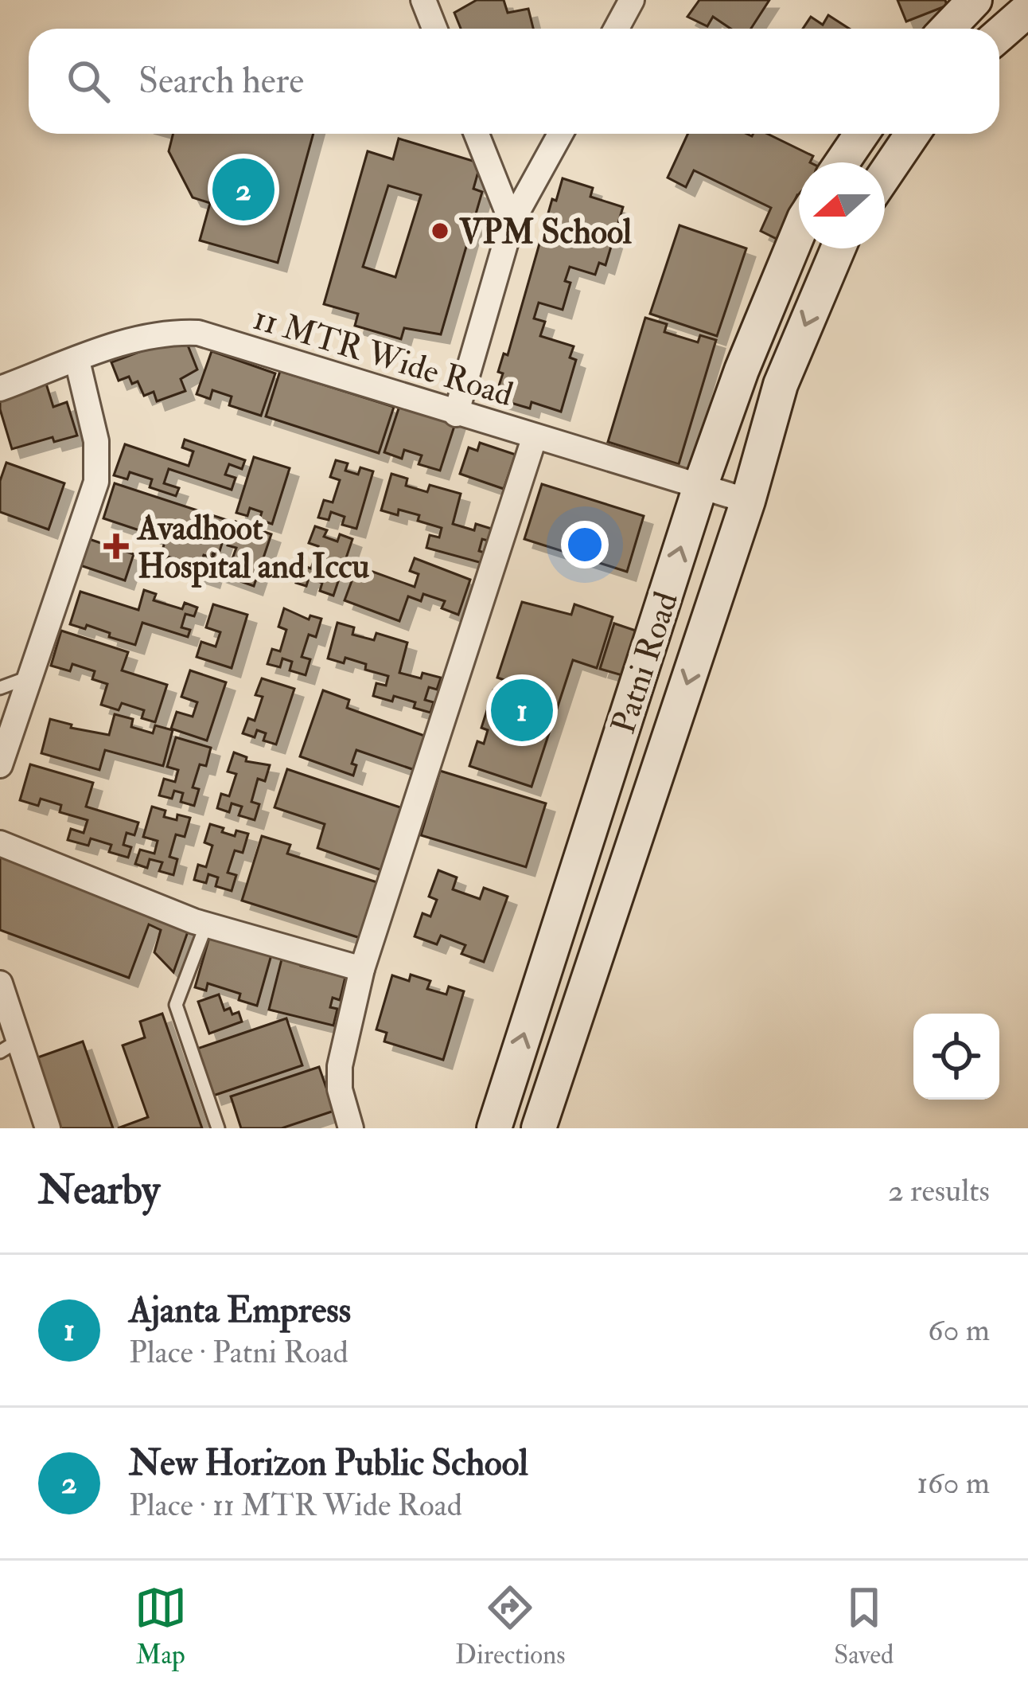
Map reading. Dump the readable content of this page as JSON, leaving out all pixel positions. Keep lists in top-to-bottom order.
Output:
{
  "streets": {
    "main road": ["Patni Road"],
    "street": ["11 MTR Wide Road"]
  },
  "crossings": [
    ["11 MTR Wide Road", "Patni Road"]
  ],
  "places": {
    "other": ["VPM School"],
    "health": ["Avadhoot Hospital and Iccu"]
  },
  "north": "left",
  "page": {
    "search": "Search here",
    "pins": ["2", "1"],
    "heading": ["Nearby", "2 results"],
    "list": [
      {
        "mark": "1",
        "name": "Ajanta Empress",
        "note": "Place · Patni Road",
        "value": "60 m"
      },
      {
        "mark": "2",
        "name": "New Horizon Public School",
        "note": "Place · 11 MTR Wide Road",
        "value": "160 m"
      }
    ],
    "nav": ["Map", "Directions", "Saved"]
  }
}
